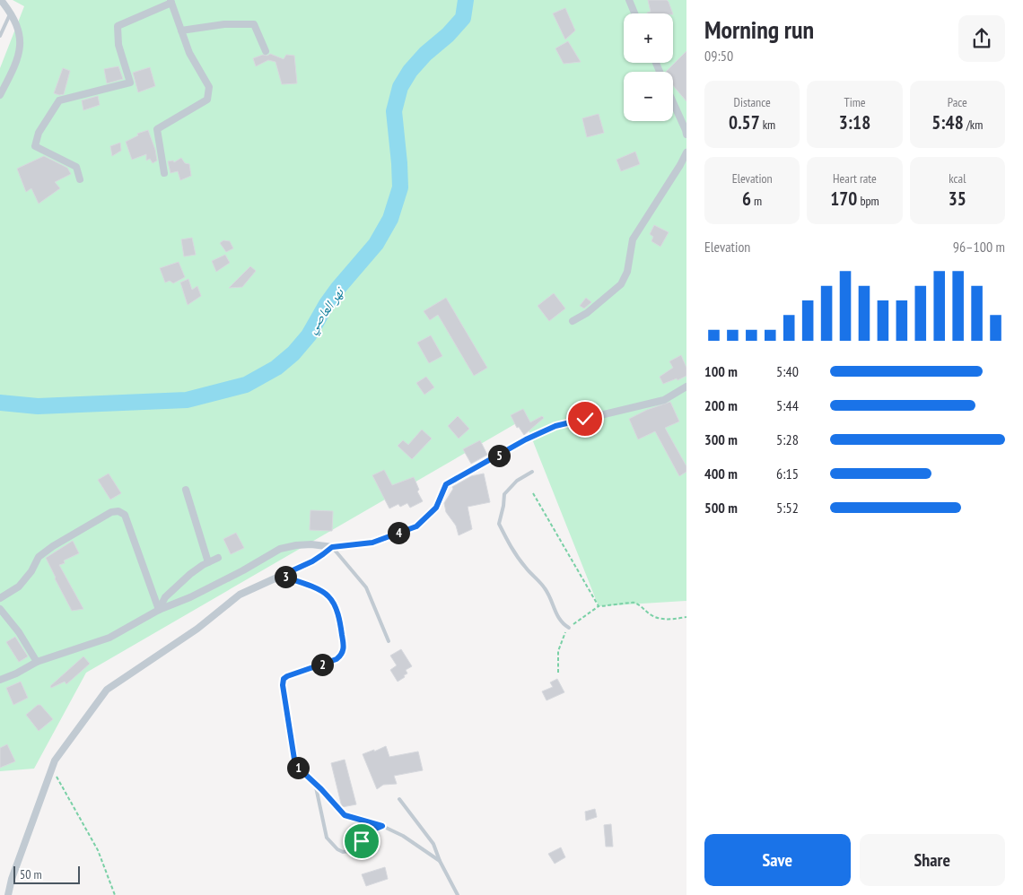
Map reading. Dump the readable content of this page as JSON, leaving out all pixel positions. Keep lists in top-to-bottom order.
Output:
{
  "water": ["نهر العاصي"],
  "scale_bar": "50 m",
  "page": {
    "heading": ["Morning run", "09:50"],
    "map_buttons": ["+", "−"],
    "stats": [
      ["Distance", "0.57 km"],
      ["Time", "3:18"],
      ["Pace", "5:48 /km"],
      ["Elevation", "6 m"],
      ["Heart rate", "170 bpm"],
      ["kcal", "35"]
    ],
    "chart": ["Elevation", "96–100 m"],
    "list": [
      {
        "name": "100 m",
        "note": "5:40"
      },
      {
        "name": "200 m",
        "note": "5:44"
      },
      {
        "name": "300 m",
        "note": "5:28"
      },
      {
        "name": "400 m",
        "note": "6:15"
      },
      {
        "name": "500 m",
        "note": "5:52"
      }
    ],
    "pins": [
      "5",
      "4",
      "3",
      "2",
      "1"
    ],
    "buttons": ["Save", "Share"],
    "scale": "50 m"
  }
}
